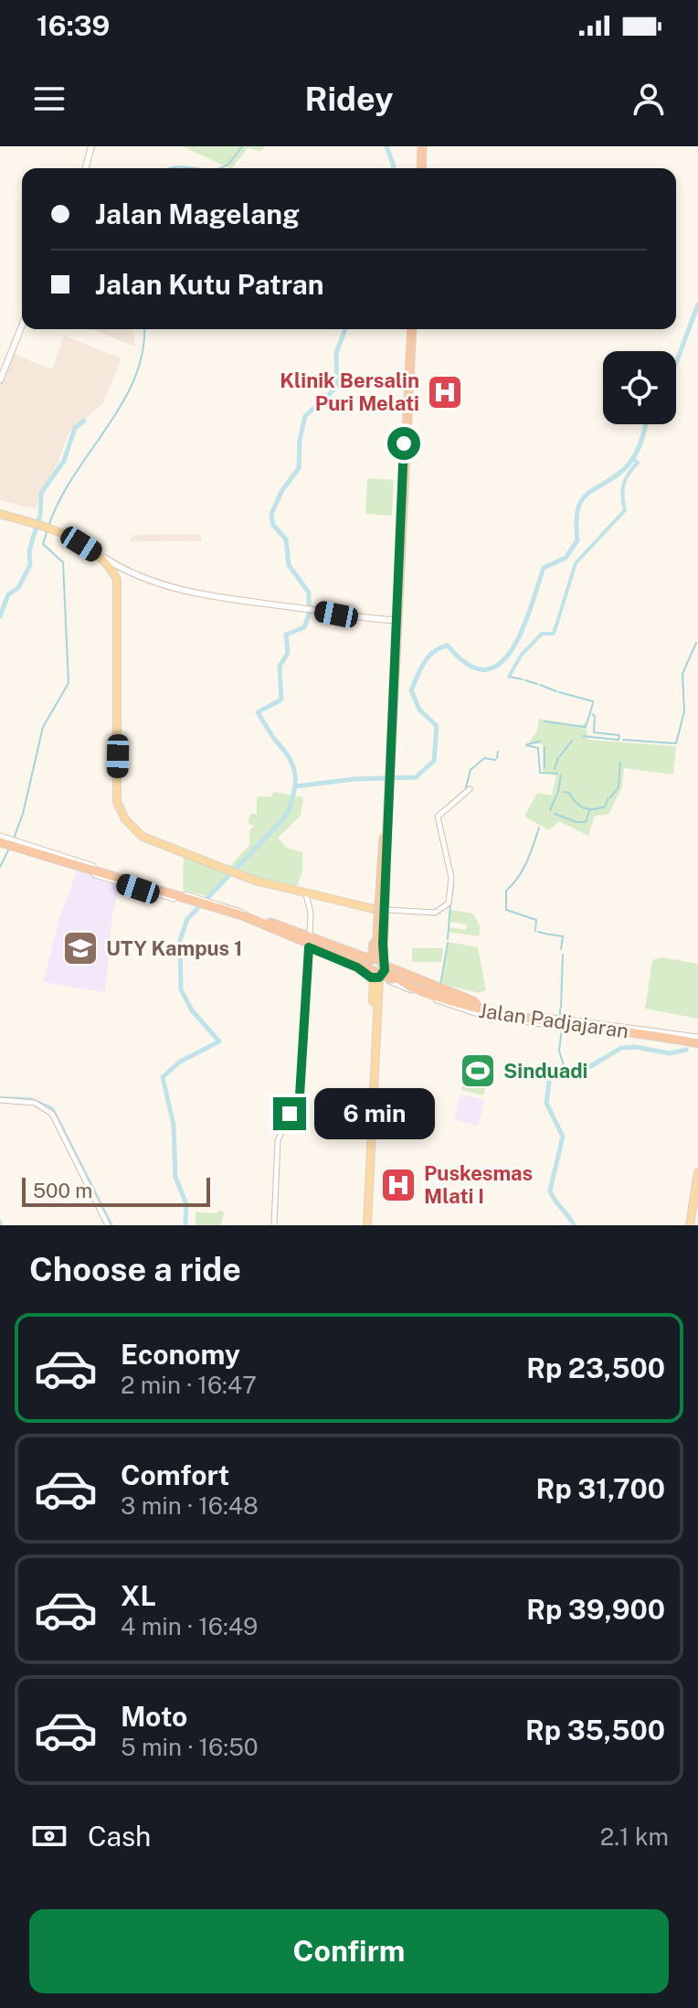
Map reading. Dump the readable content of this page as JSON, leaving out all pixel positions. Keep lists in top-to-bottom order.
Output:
{
  "streets": {
    "highway": ["Jalan Padjajaran"]
  },
  "places": {
    "hospital": ["Klinik Bersalin Puri Melati", "Puskesmas Mlati I"],
    "school or university": ["UTY Kampus 1"],
    "sports": ["Sinduadi"]
  },
  "scale_bar": "500 m",
  "page": {
    "status": "16:39",
    "header": "Ridey",
    "banner": ["Jalan Magelang", "Jalan Kutu Patran"],
    "bubble": "6 min",
    "scale": "500 m",
    "heading": "Choose a ride",
    "list": [
      {
        "name": "Economy",
        "note": "2 min · 16:47",
        "value": "Rp 23,500"
      },
      {
        "name": "Comfort",
        "note": "3 min · 16:48",
        "value": "Rp 31,700"
      },
      {
        "name": "XL",
        "note": "4 min · 16:49",
        "value": "Rp 39,900"
      },
      {
        "name": "Moto",
        "note": "5 min · 16:50",
        "value": "Rp 35,500"
      }
    ],
    "pay": ["Cash", "2.1 km"],
    "buttons": "Confirm"
  }
}
